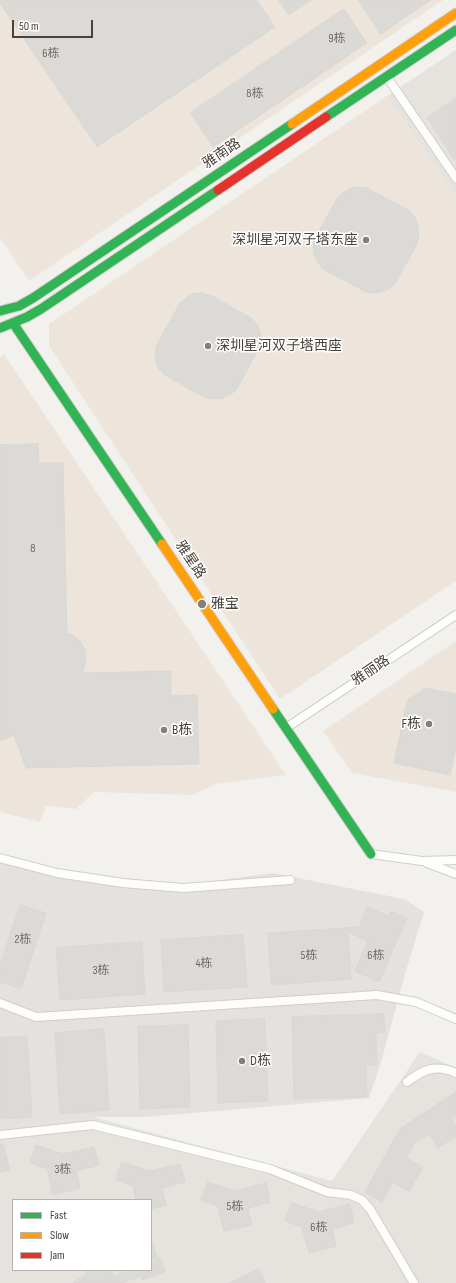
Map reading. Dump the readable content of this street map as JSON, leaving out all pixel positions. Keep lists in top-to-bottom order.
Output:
{
  "streets": {
    "street": ["雅南路", "雅星路", "雅丽路"]
  },
  "crossings": [
    ["雅南路", "雅星路"],
    ["雅星路", "雅丽路"]
  ],
  "places": [
    "深圳星河双子塔东座",
    "深圳星河双子塔西座",
    "雅宝",
    "F栋",
    "B栋",
    "D栋"
  ],
  "house_numbers": [
    "9栋",
    "6栋",
    "8栋",
    "8",
    "2栋",
    "5栋",
    "6栋",
    "4栋",
    "3栋",
    "3栋",
    "5栋",
    "6栋"
  ],
  "legend": ["Fast", "Slow", "Jam"],
  "scale_bar": "50 m"
}
